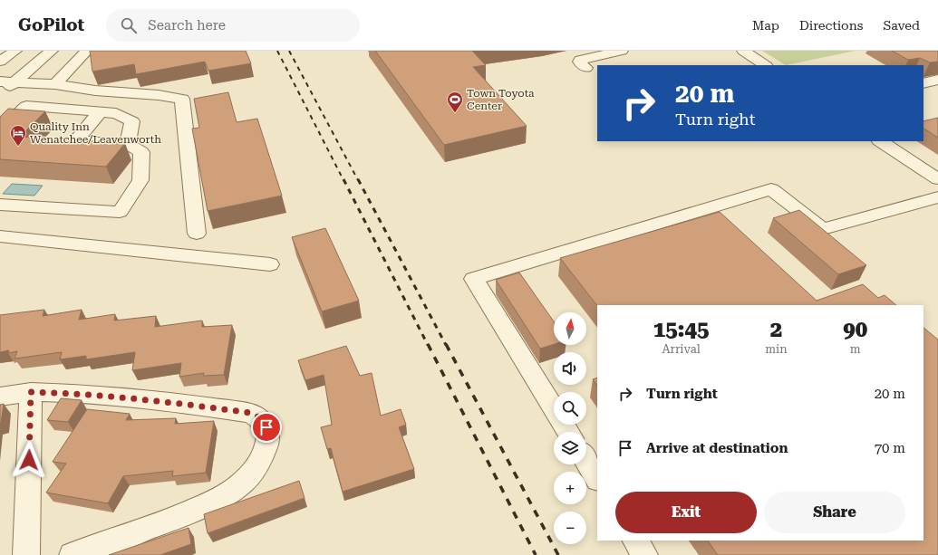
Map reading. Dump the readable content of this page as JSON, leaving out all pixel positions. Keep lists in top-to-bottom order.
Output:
{
  "places": {
    "sports": ["Town Toyota Center"],
    "hotel": ["Quality Inn Wenatchee/Leavenworth"]
  },
  "north": "top",
  "page": {
    "header": "GoPilot",
    "search": "Search here",
    "nav": ["Map", "Directions", "Saved"],
    "turn": ["20 m", "Turn right"],
    "eta": [
      "15:45",
      "Arrival",
      "2",
      "min",
      "90",
      "m"
    ],
    "map_buttons": ["+", "−"],
    "list": [
      {
        "name": "Turn right",
        "value": "20 m"
      },
      {
        "name": "Arrive at destination",
        "value": "70 m"
      }
    ],
    "buttons": ["Exit", "Share"]
  }
}
